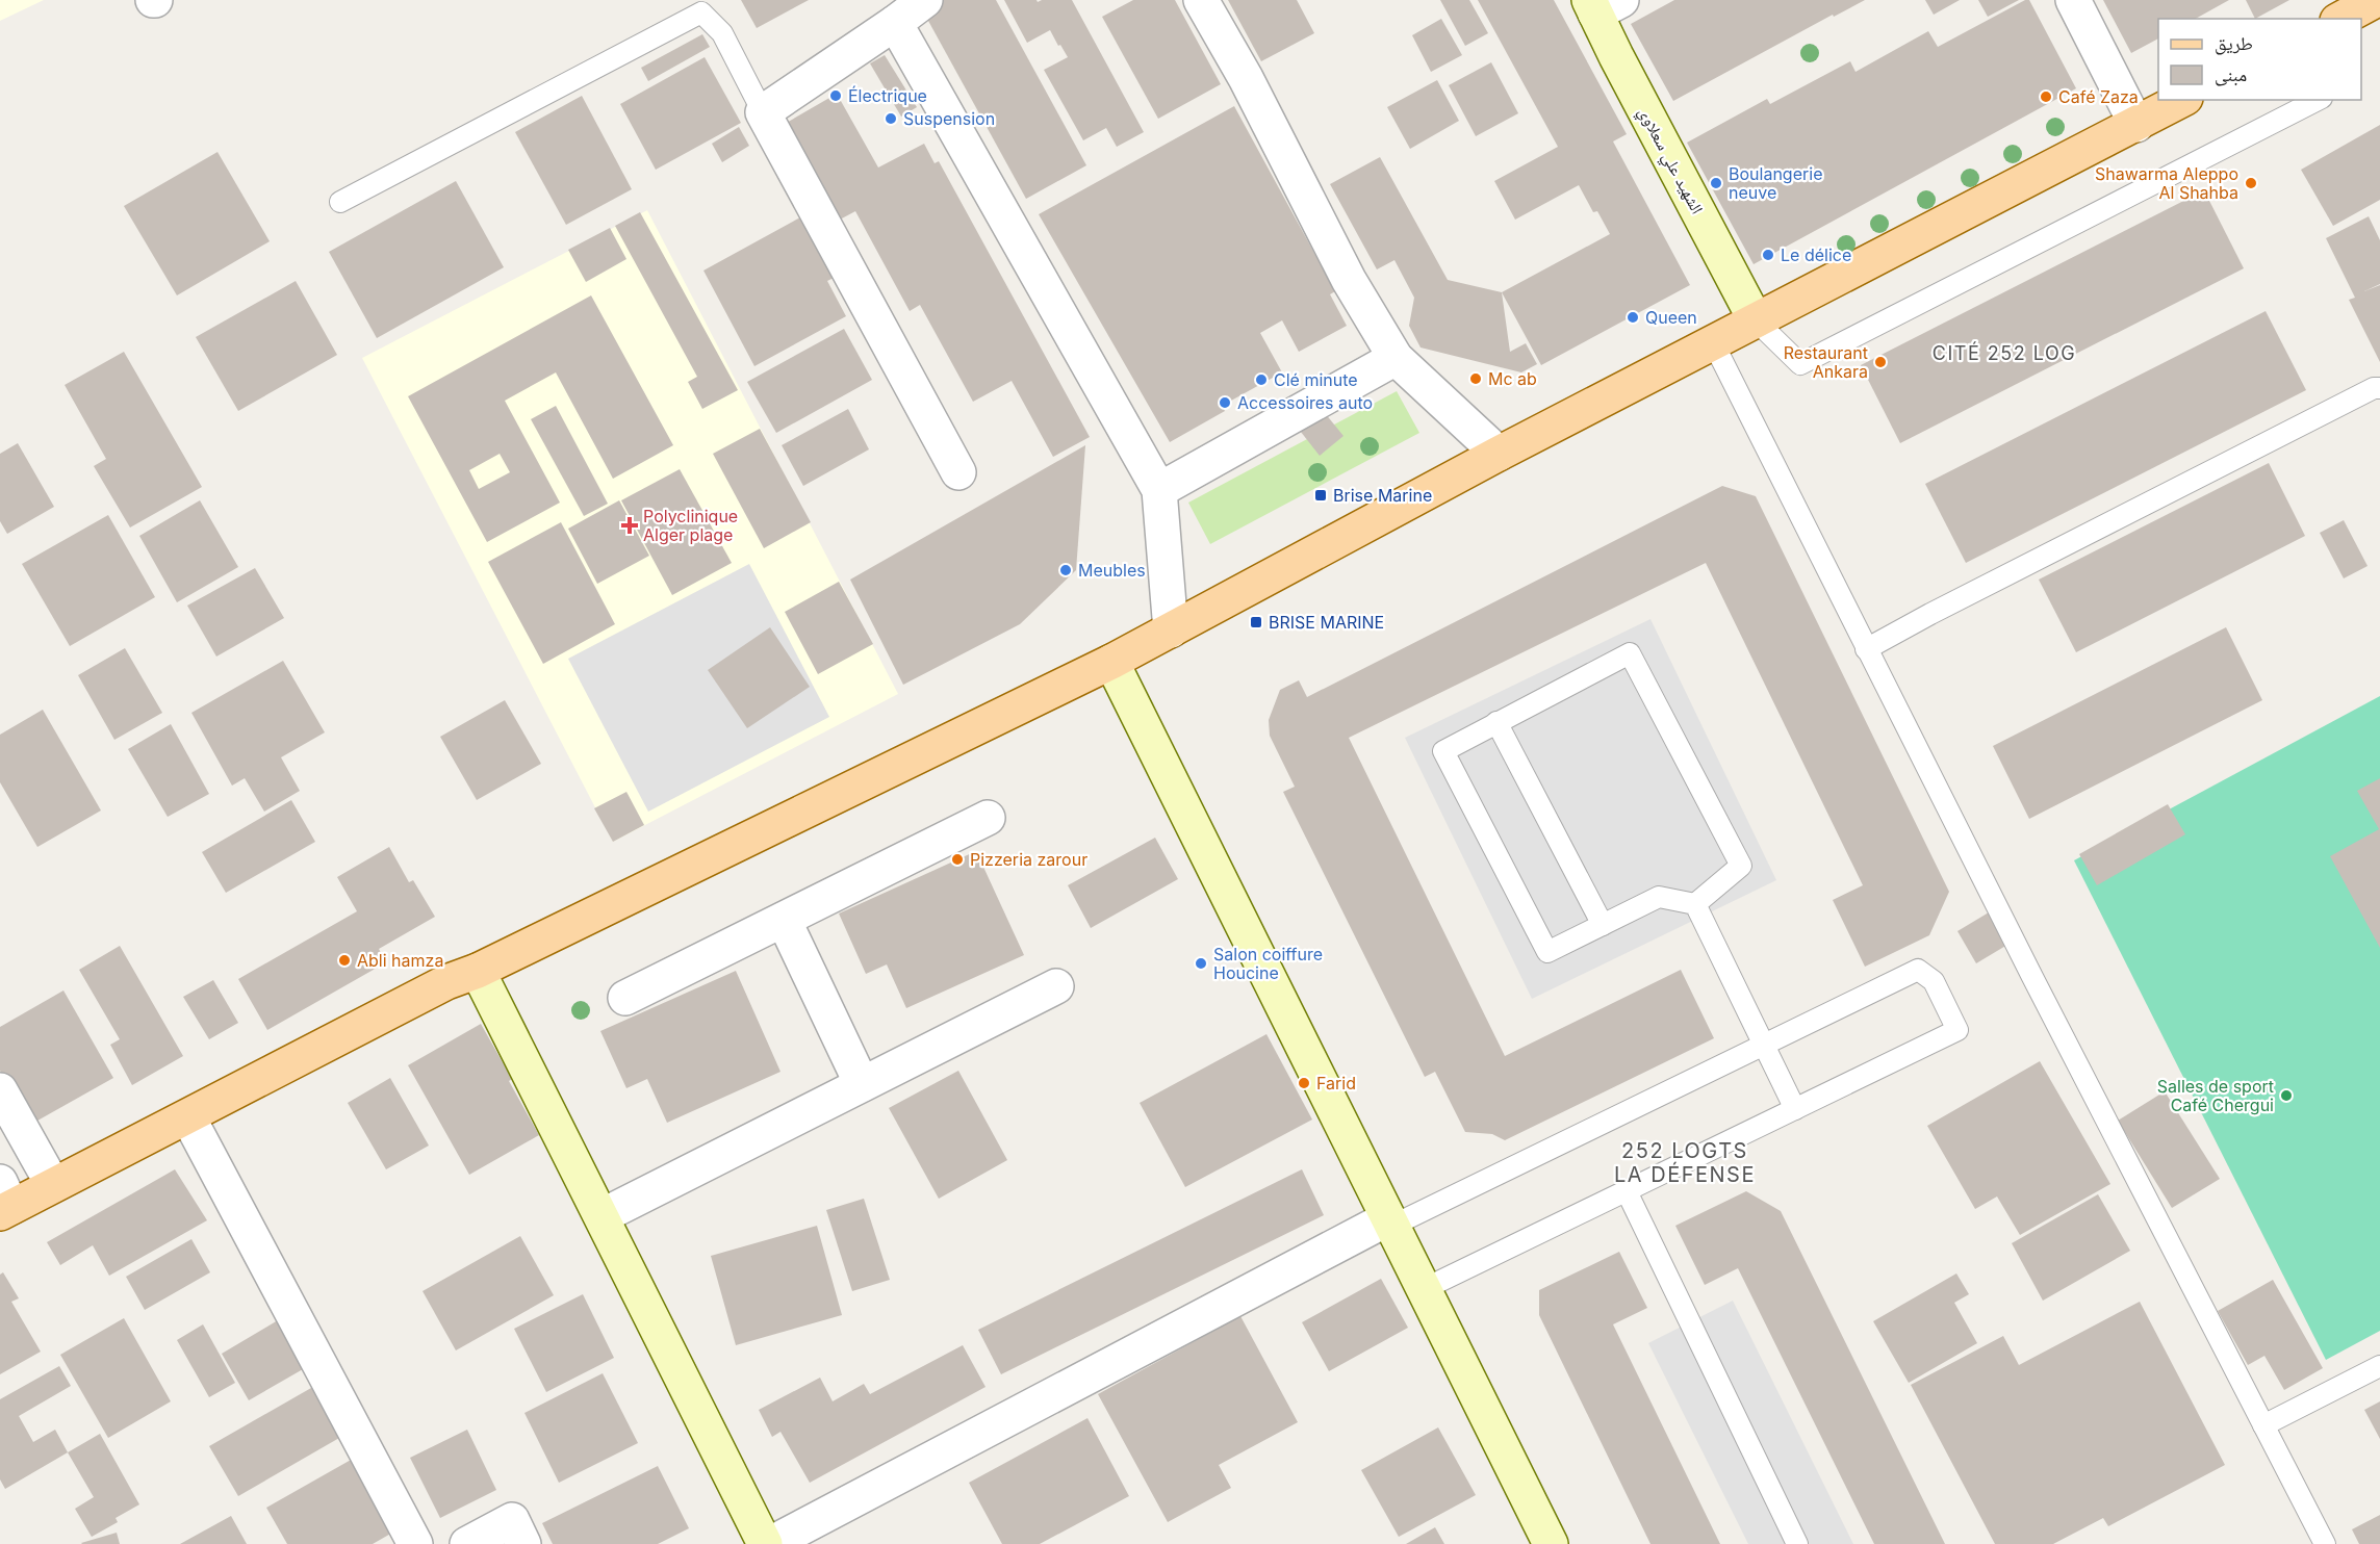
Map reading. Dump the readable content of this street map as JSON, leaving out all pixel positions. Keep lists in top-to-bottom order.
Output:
{
  "streets": {
    "main road": ["الشهيد علي سعلاوي"]
  },
  "districts": ["CITÉ 252 LOG", "252 LOGTS LA DÉFENSE"],
  "places": {
    "other": [
      "Électrique",
      "Café Zaza",
      "Suspension",
      "Boulangerie neuve",
      "Shawarma Aleppo Al Shahba",
      "Le délice",
      "Queen",
      "Restaurant Ankara",
      "Mc ab",
      "Clé minute",
      "Accessoires auto",
      "Meubles",
      "Pizzeria zarour",
      "Abli hamza",
      "Salon coiffure Houcine",
      "Farid",
      "Salles de sport Café Chergui"
    ],
    "transit": ["Brise Marine", "BRISE MARINE"],
    "health": ["Polyclinique Alger plage"]
  },
  "legend": ["طريق", "مبنى"]
}
